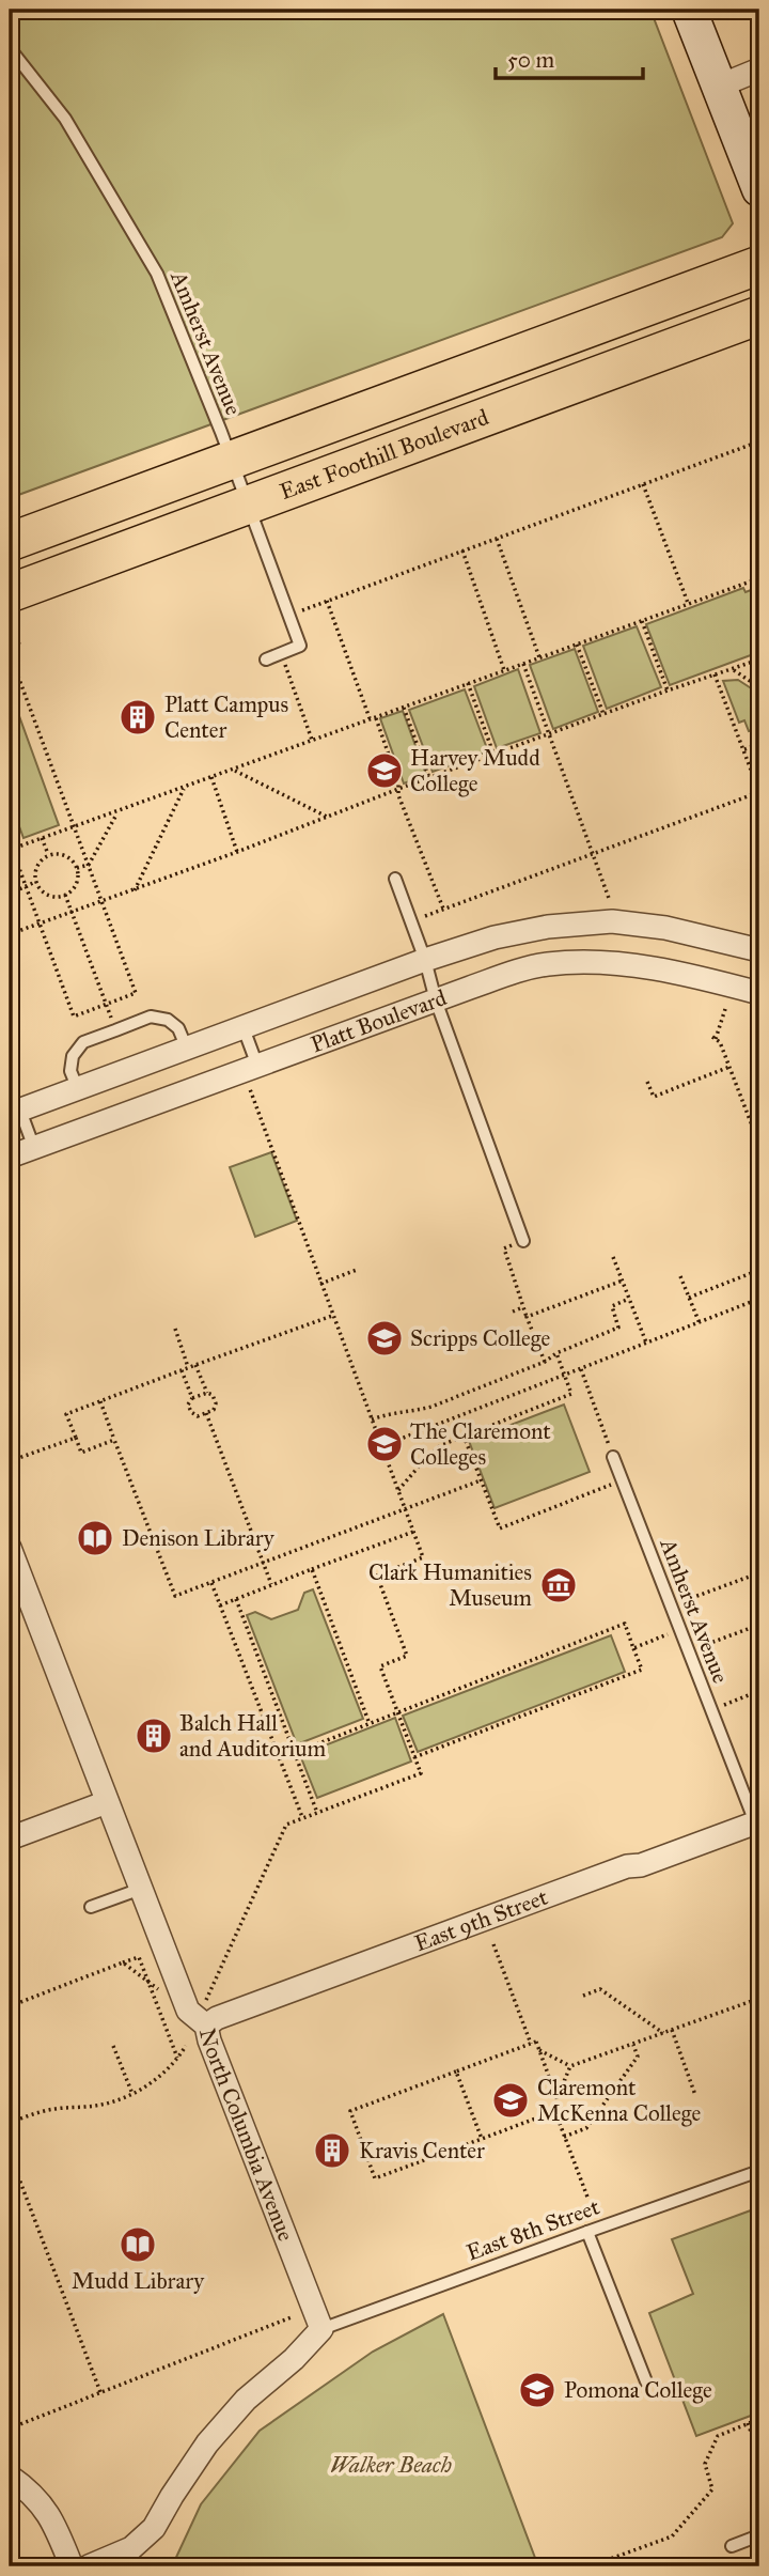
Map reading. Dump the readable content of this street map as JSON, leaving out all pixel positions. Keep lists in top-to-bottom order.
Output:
{
  "streets": {
    "main road": ["East Foothill Boulevard"],
    "street": ["Platt Boulevard", "East 9th Street", "North Columbia Avenue"],
    "lane": ["Amherst Avenue", "East 8th Street"]
  },
  "crossings": [
    ["Amherst Avenue", "East Foothill Boulevard"],
    ["Amherst Avenue", "East 9th Street"],
    ["East 9th Street", "North Columbia Avenue"],
    ["North Columbia Avenue", "East 8th Street"]
  ],
  "parks": ["Walker Beach"],
  "places": {
    "building": ["Platt Campus Center", "Balch Hall and Auditorium", "Kravis Center"],
    "school or university": [
      "Harvey Mudd College",
      "Scripps College",
      "The Claremont Colleges",
      "Claremont McKenna College",
      "Pomona College"
    ],
    "library": ["Denison Library", "Mudd Library"],
    "museum": ["Clark Humanities Museum"]
  },
  "scale_bar": "50 m"
}
